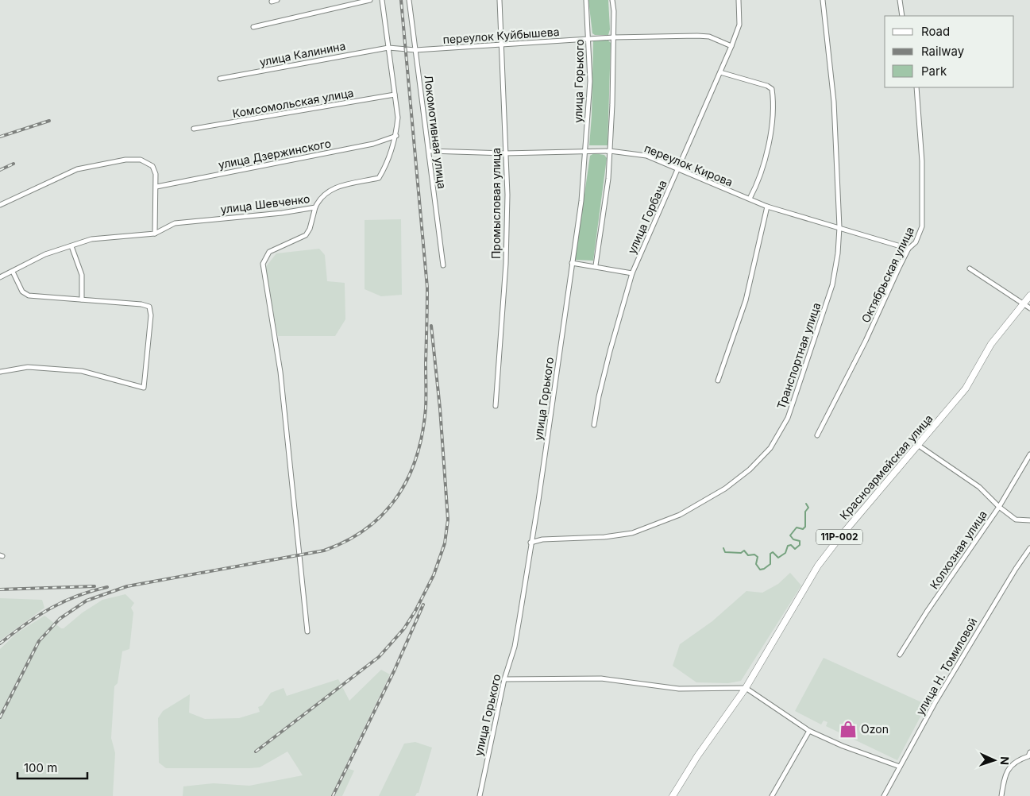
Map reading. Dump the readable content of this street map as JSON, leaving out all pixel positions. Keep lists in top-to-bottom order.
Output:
{
  "streets": {
    "main road": ["Красноармейская улица", "11Р-002"],
    "street": [
      "переулок Куйбышева",
      "улица Калинина",
      "улица Горького",
      "Комсомольская улица",
      "Локомотивная улица",
      "улица Дзержинского",
      "переулок Кирова",
      "Промысловая улица",
      "улица Шевченко",
      "улица Горбача",
      "Октябрьская улица",
      "Транспортная улица",
      "Колхозная улица",
      "улица Н. Томиловой"
    ]
  },
  "crossings": [
    ["переулок Куйбышева", "улица Калинина"],
    ["переулок Куйбышева", "улица Горького"],
    ["переулок Куйбышева", "Локомотивная улица"],
    ["переулок Куйбышева", "Промысловая улица"],
    ["переулок Куйбышева", "улица Горбача"],
    ["улица Горького", "переулок Кирова"],
    ["улица Горького", "Транспортная улица"],
    ["Локомотивная улица", "переулок Кирова"],
    ["улица Дзержинского", "улица Шевченко"],
    ["переулок Кирова", "Промысловая улица"],
    ["переулок Кирова", "улица Горбача"],
    ["переулок Кирова", "Октябрьская улица"],
    ["переулок Кирова", "Транспортная улица"]
  ],
  "places": {
    "shop": ["Ozon"]
  },
  "legend": ["Road", "Railway", "Park"],
  "scale_bar": "100 m",
  "north": "right"
}
